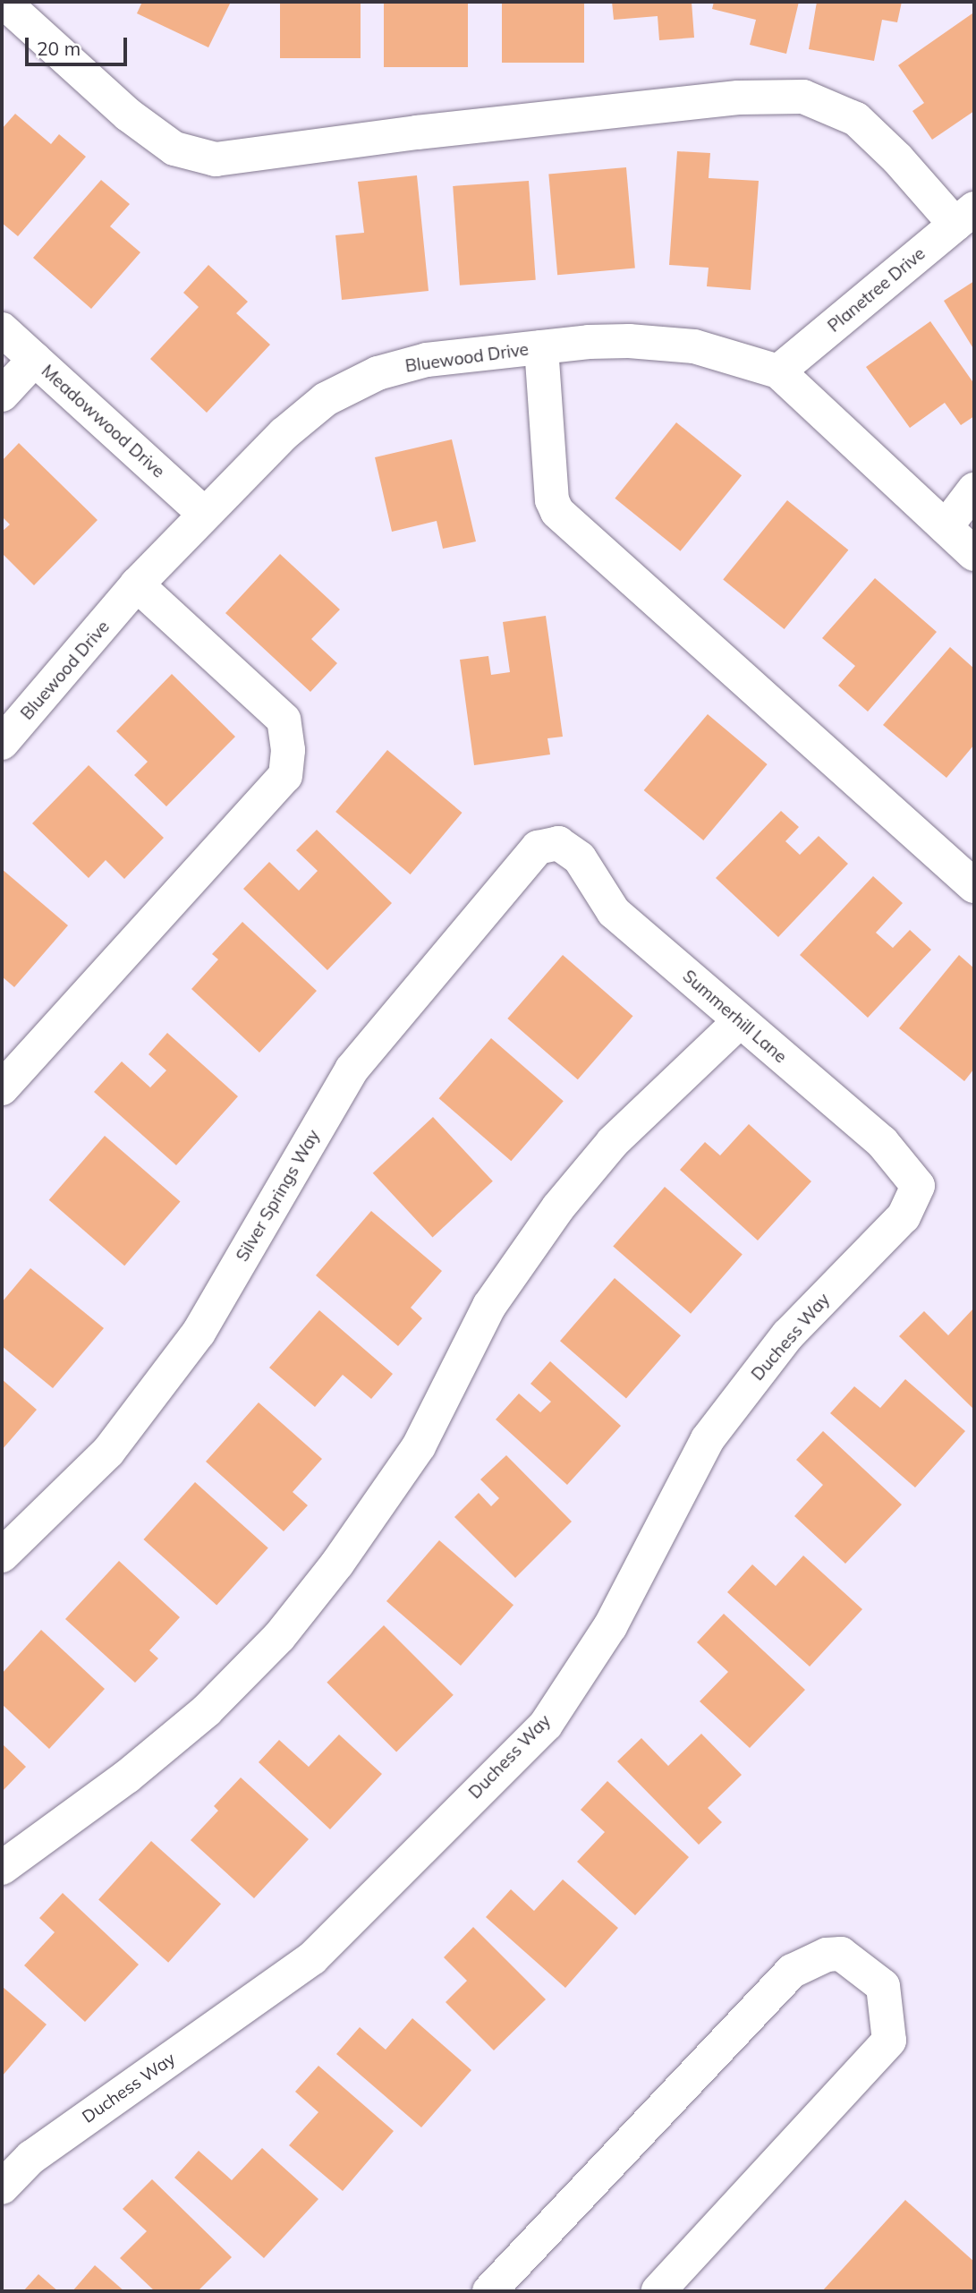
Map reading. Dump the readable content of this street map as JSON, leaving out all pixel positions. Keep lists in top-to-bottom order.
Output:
{
  "streets": {
    "street": [
      "Planetree Drive",
      "Bluewood Drive",
      "Meadowwood Drive",
      "Summerhill Lane",
      "Silver Springs Way",
      "Duchess Way"
    ]
  },
  "crossings": [
    ["Planetree Drive", "Bluewood Drive"],
    ["Bluewood Drive", "Meadowwood Drive"],
    ["Summerhill Lane", "Silver Springs Way"],
    ["Summerhill Lane", "Duchess Way"]
  ],
  "scale_bar": "20 m"
}
